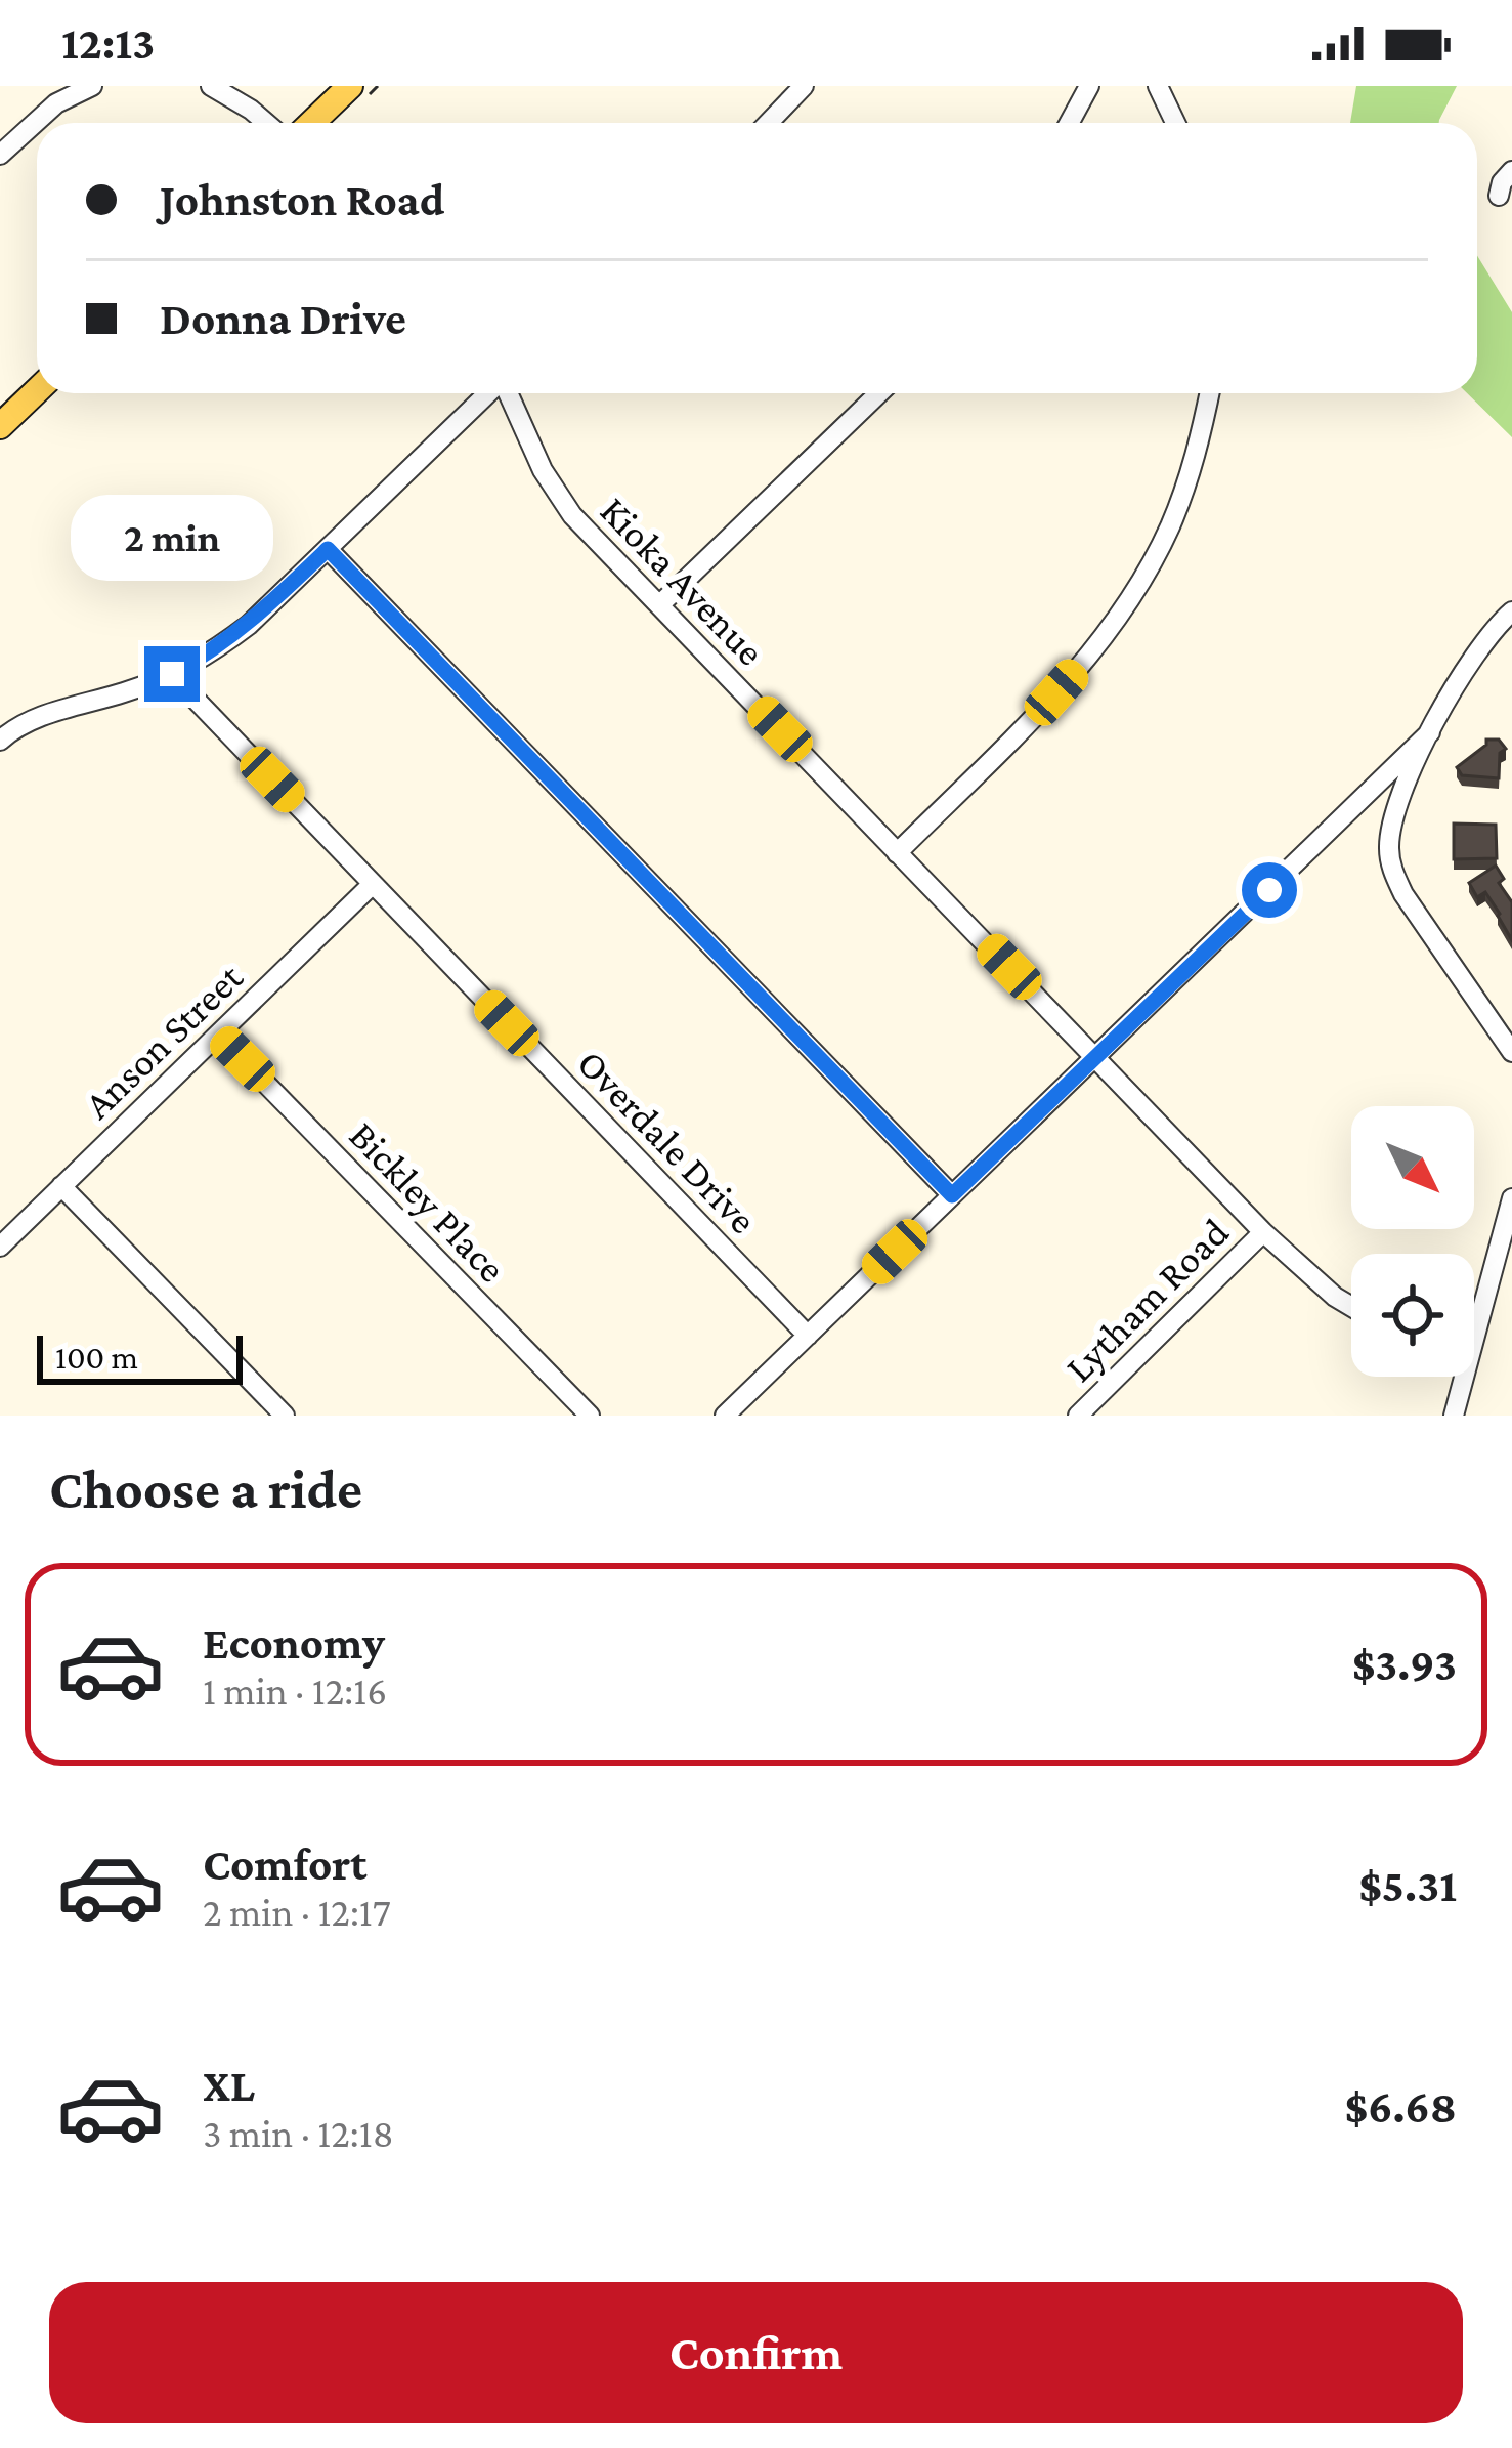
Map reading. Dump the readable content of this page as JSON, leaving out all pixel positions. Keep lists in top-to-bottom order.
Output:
{
  "streets": {
    "street": [
      "Kioka Avenue",
      "Anson Street",
      "Overdale Drive",
      "Bickley Place",
      "Lytham Road"
    ]
  },
  "crossings": [
    ["Kioka Avenue", "Lytham Road"],
    ["Anson Street", "Overdale Drive"],
    ["Anson Street", "Bickley Place"]
  ],
  "scale_bar": "100 m",
  "north": "bottom right",
  "page": {
    "status": "12:13",
    "banner": ["Johnston Road", "Donna Drive"],
    "bubble": "2 min",
    "scale": "100 m",
    "heading": "Choose a ride",
    "list": [
      {
        "name": "Economy",
        "note": "1 min · 12:16",
        "value": "$3.93"
      },
      {
        "name": "Comfort",
        "note": "2 min · 12:17",
        "value": "$5.31"
      },
      {
        "name": "XL",
        "note": "3 min · 12:18",
        "value": "$6.68"
      }
    ],
    "buttons": "Confirm"
  }
}
